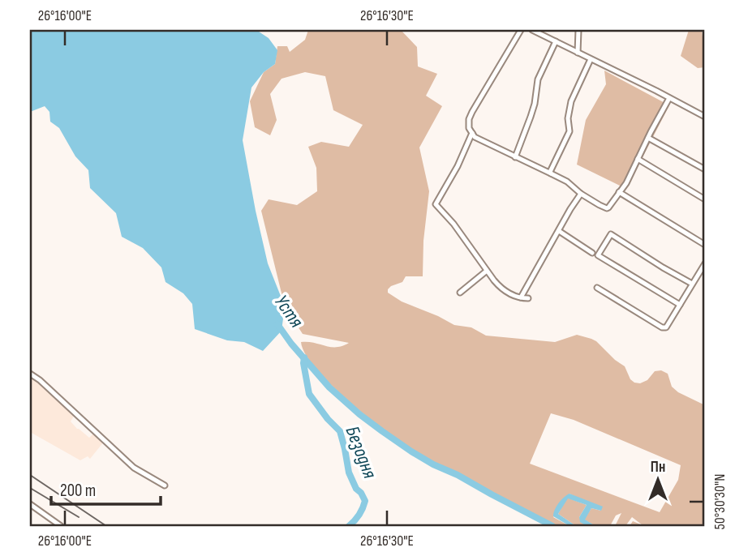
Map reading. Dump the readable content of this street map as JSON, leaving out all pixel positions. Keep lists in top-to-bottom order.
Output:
{
  "water": ["Устя", "Безодня"],
  "scale_bar": "200 m",
  "north": "top",
  "coordinates": ["26°16'00\"E", "26°16'30\"E", "50°30'30\"N"]
}
